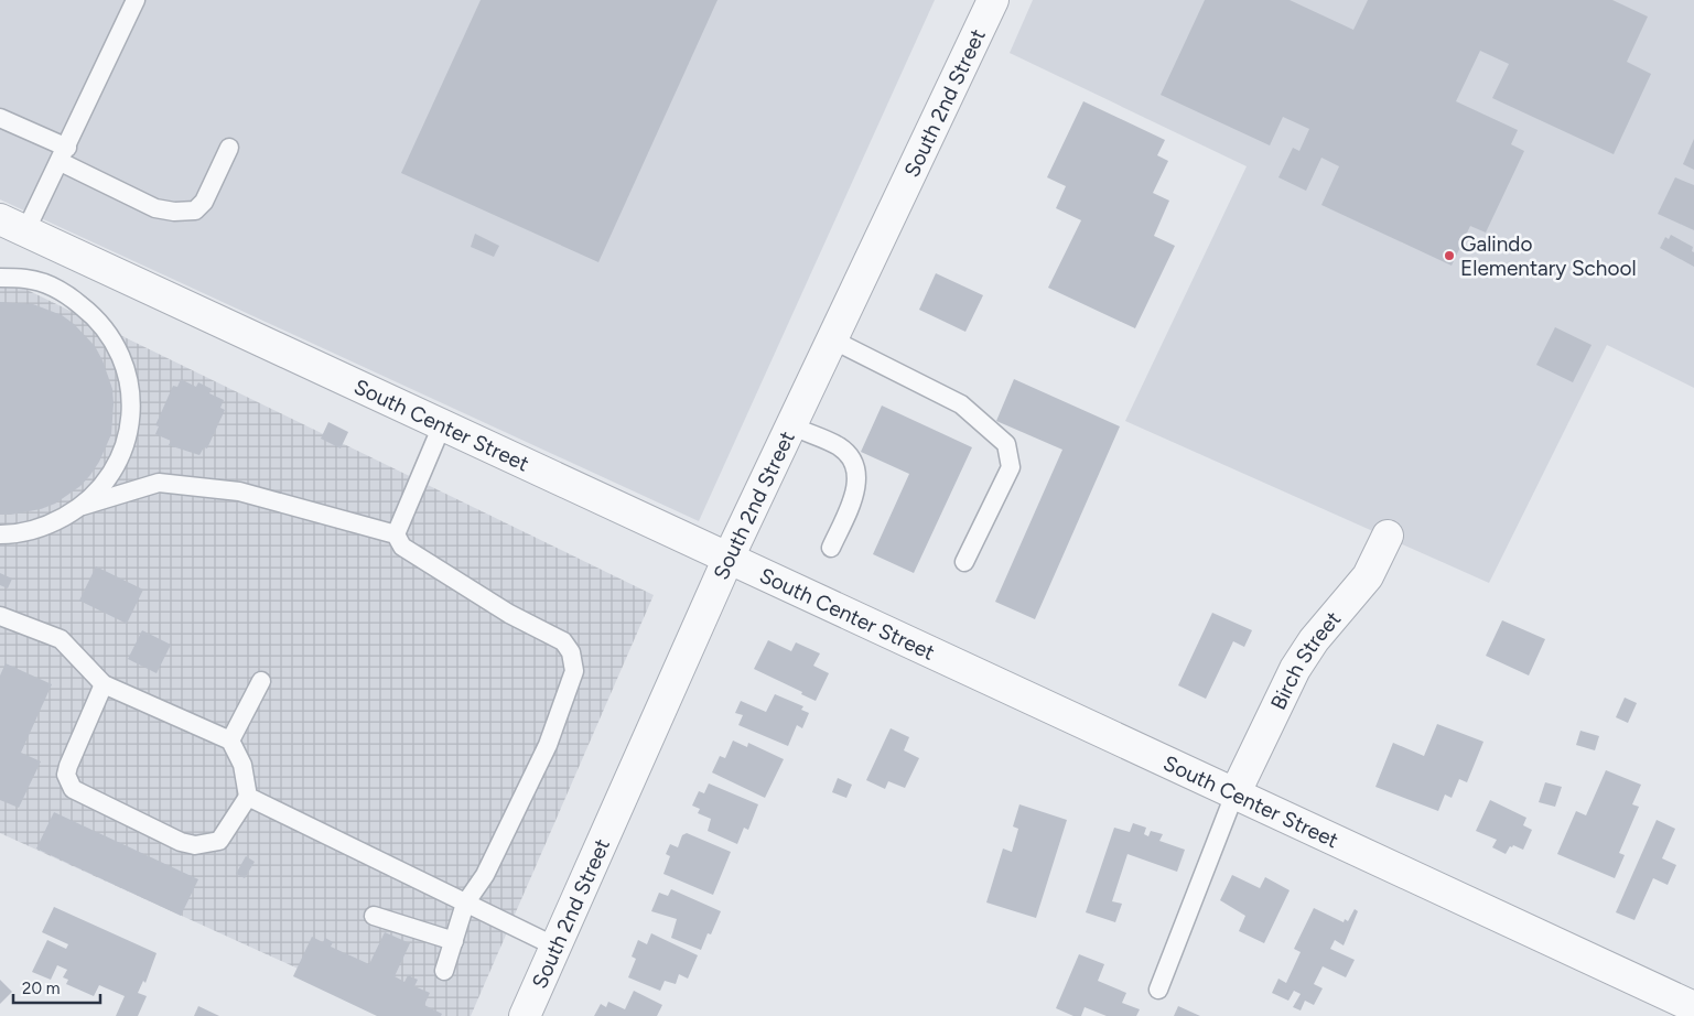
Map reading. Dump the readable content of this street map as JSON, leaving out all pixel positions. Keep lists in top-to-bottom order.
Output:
{
  "streets": {
    "street": ["South 2nd Street", "South Center Street", "Birch Street"]
  },
  "crossings": [
    ["South 2nd Street", "South Center Street"],
    ["South Center Street", "Birch Street"]
  ],
  "places": ["Galindo Elementary School"],
  "scale_bar": "20 m"
}
